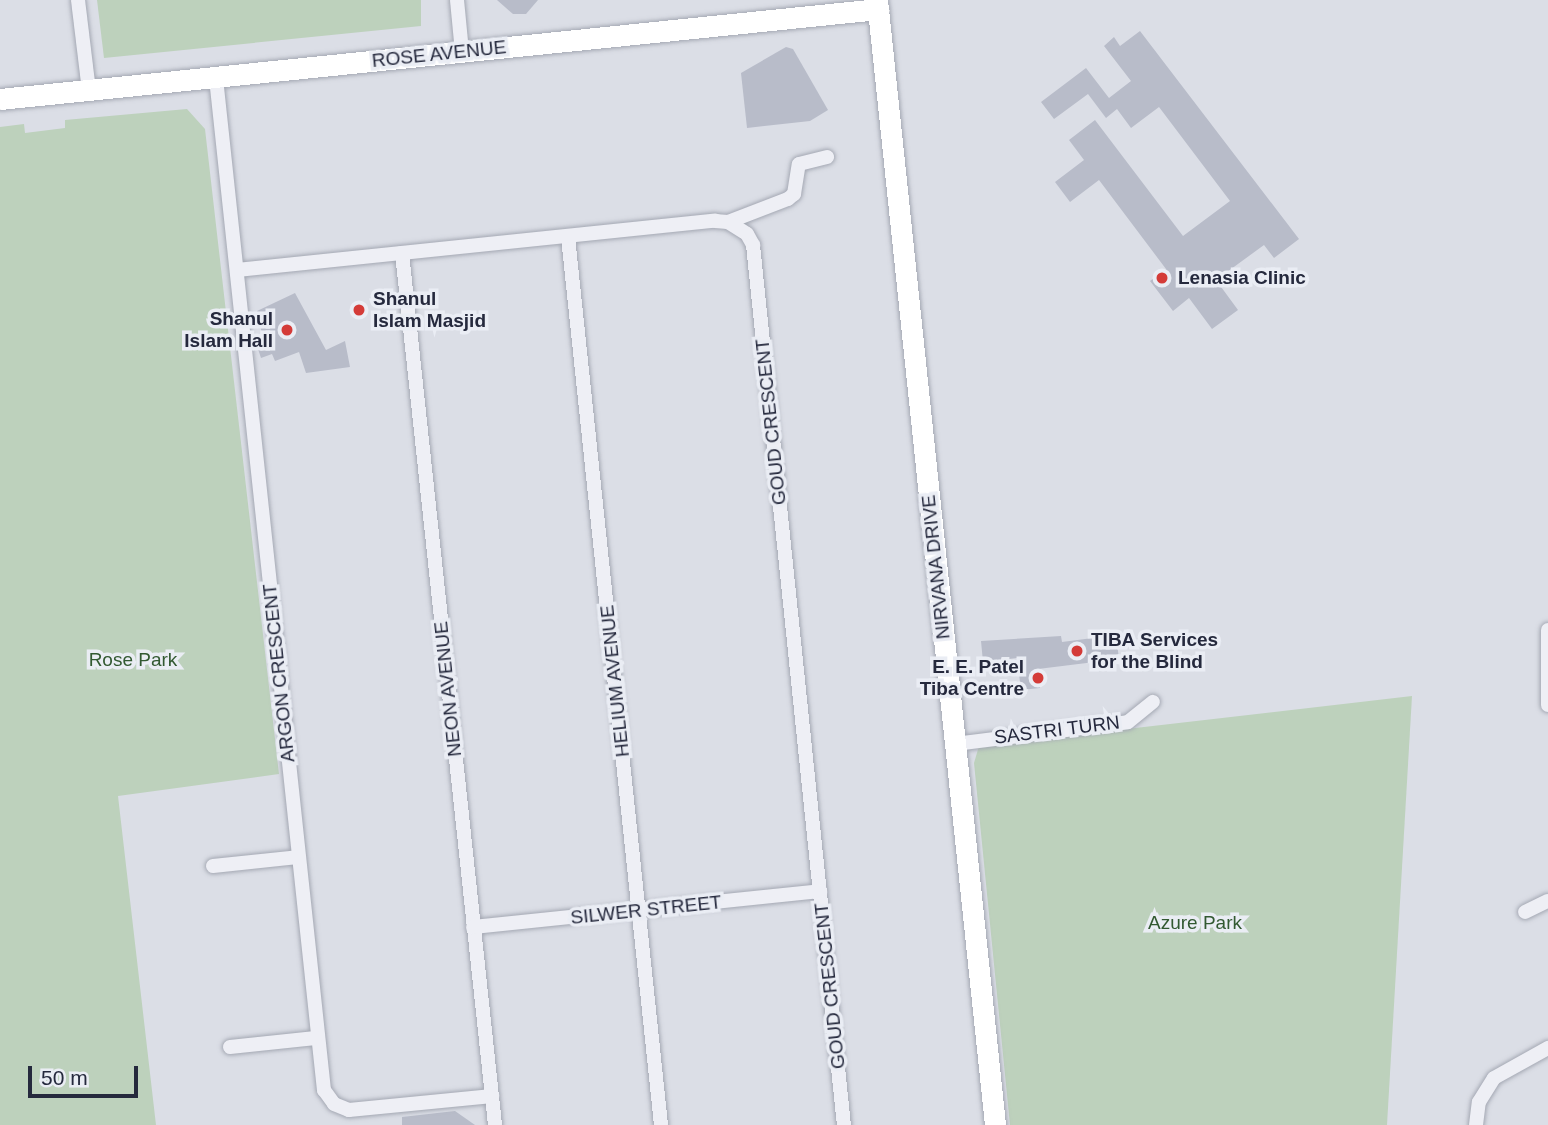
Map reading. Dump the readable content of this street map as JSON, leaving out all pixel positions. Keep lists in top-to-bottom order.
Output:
{
  "streets": {
    "main road": ["ROSE AVENUE", "NIRVANA DRIVE"],
    "street": [
      "GOUD CRESCENT",
      "ARGON CRESCENT",
      "HELIUM AVENUE",
      "NEON AVENUE",
      "SASTRI TURN",
      "SILWER STREET"
    ]
  },
  "crossings": [
    ["ROSE AVENUE", "NIRVANA DRIVE"],
    ["ROSE AVENUE", "ARGON CRESCENT"],
    ["GOUD CRESCENT", "SILWER STREET"],
    ["NIRVANA DRIVE", "SASTRI TURN"],
    ["ARGON CRESCENT", "NEON AVENUE"],
    ["HELIUM AVENUE", "SILWER STREET"],
    ["NEON AVENUE", "SILWER STREET"]
  ],
  "parks": ["Rose Park", "Azure Park"],
  "places": [
    "Lenasia Clinic",
    "Shanul Islam Masjid",
    "Shanul Islam Hall",
    "TIBA Services for the Blind",
    "E. E. Patel Tiba Centre"
  ],
  "scale_bar": "50 m"
}
